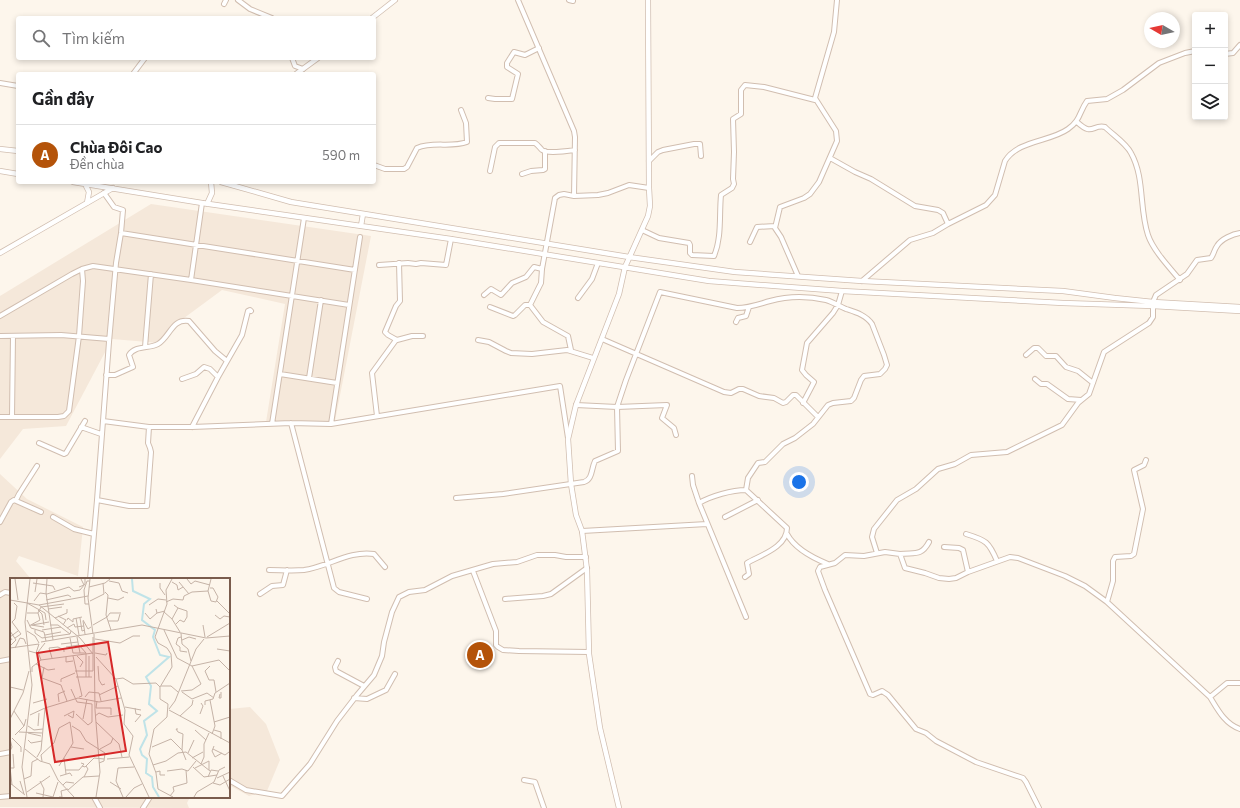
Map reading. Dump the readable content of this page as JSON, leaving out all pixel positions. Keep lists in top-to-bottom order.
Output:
{
  "north": "left",
  "page": {
    "map_buttons": ["+", "−"],
    "search": "Tìm kiếm",
    "heading": "Gần đây",
    "list": [
      {
        "mark": "A",
        "name": "Chùa Đôi Cao",
        "note": "Đền chùa",
        "value": "590 m"
      }
    ],
    "pins": "A"
  }
}
